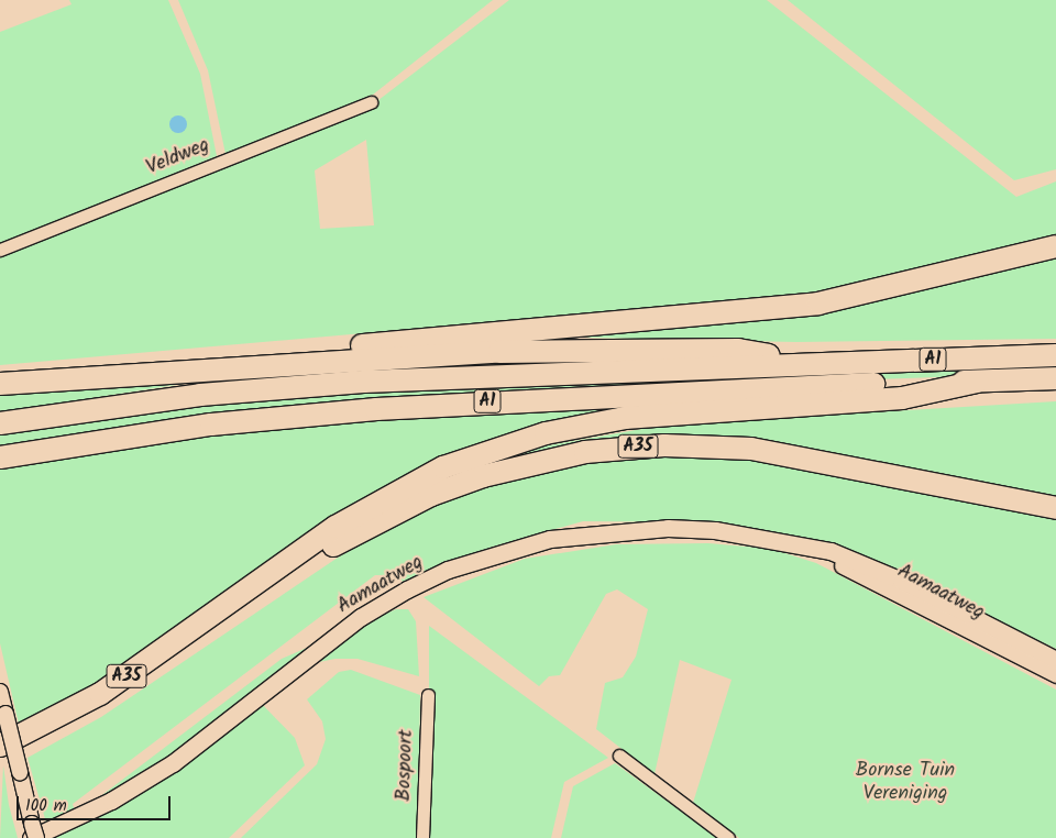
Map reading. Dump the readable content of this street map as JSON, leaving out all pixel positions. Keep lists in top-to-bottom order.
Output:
{
  "streets": {
    "highway": ["A1", "A35"],
    "main road": ["Aamaatweg"],
    "street": ["Veldweg", "Bospoort"]
  },
  "crossings": [
    ["A1", "A35"]
  ],
  "parks": ["Bornse Tuin Vereniging"],
  "scale_bar": "100 m"
}
